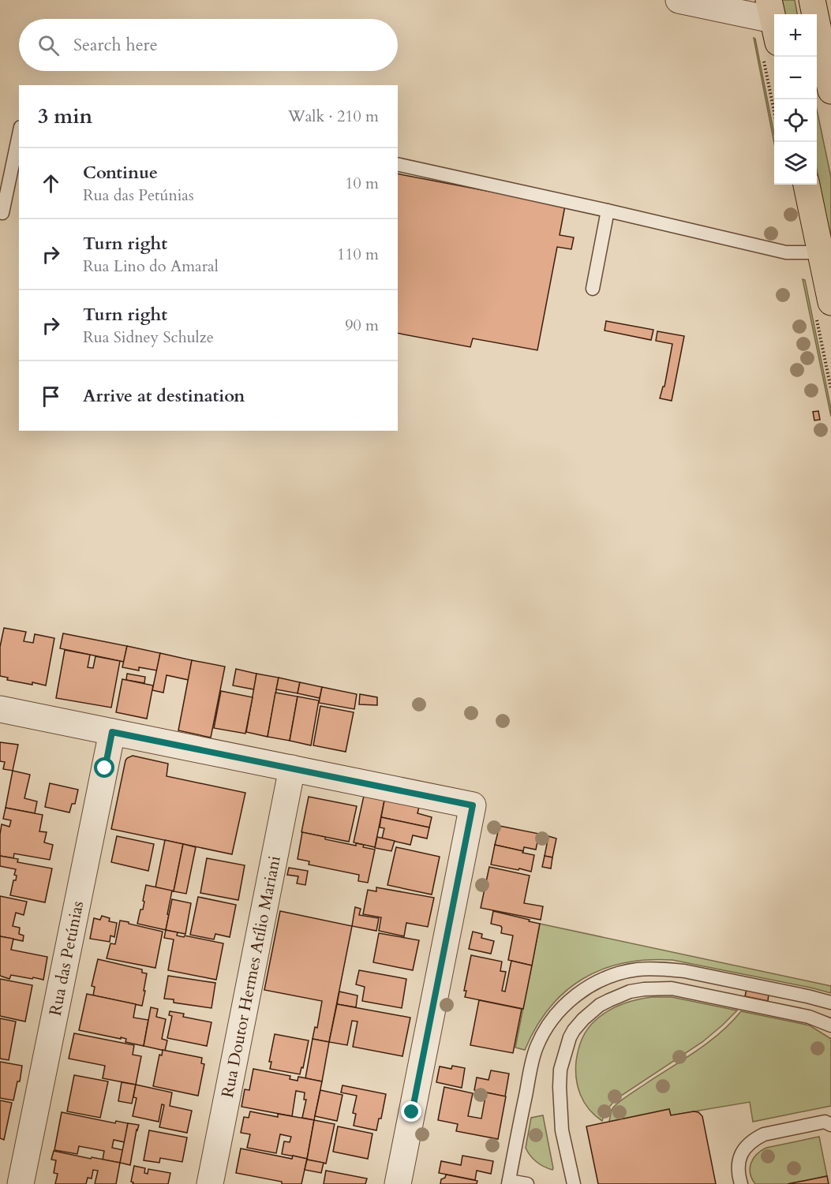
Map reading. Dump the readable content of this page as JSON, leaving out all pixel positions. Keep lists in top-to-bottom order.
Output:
{
  "streets": {
    "street": ["Rua das Petúnias", "Rua Doutor Hermes Atílio Mariani"]
  },
  "page": {
    "map_buttons": ["+", "−"],
    "search": "Search here",
    "heading": ["3 min", "Walk · 210 m"],
    "list": [
      ["Continue", "Rua das Petúnias", "10 m"],
      ["Turn right", "Rua Lino do Amaral", "110 m"],
      ["Turn right", "Rua Sidney Schulze", "90 m"],
      "Arrive at destination"
    ]
  }
}
